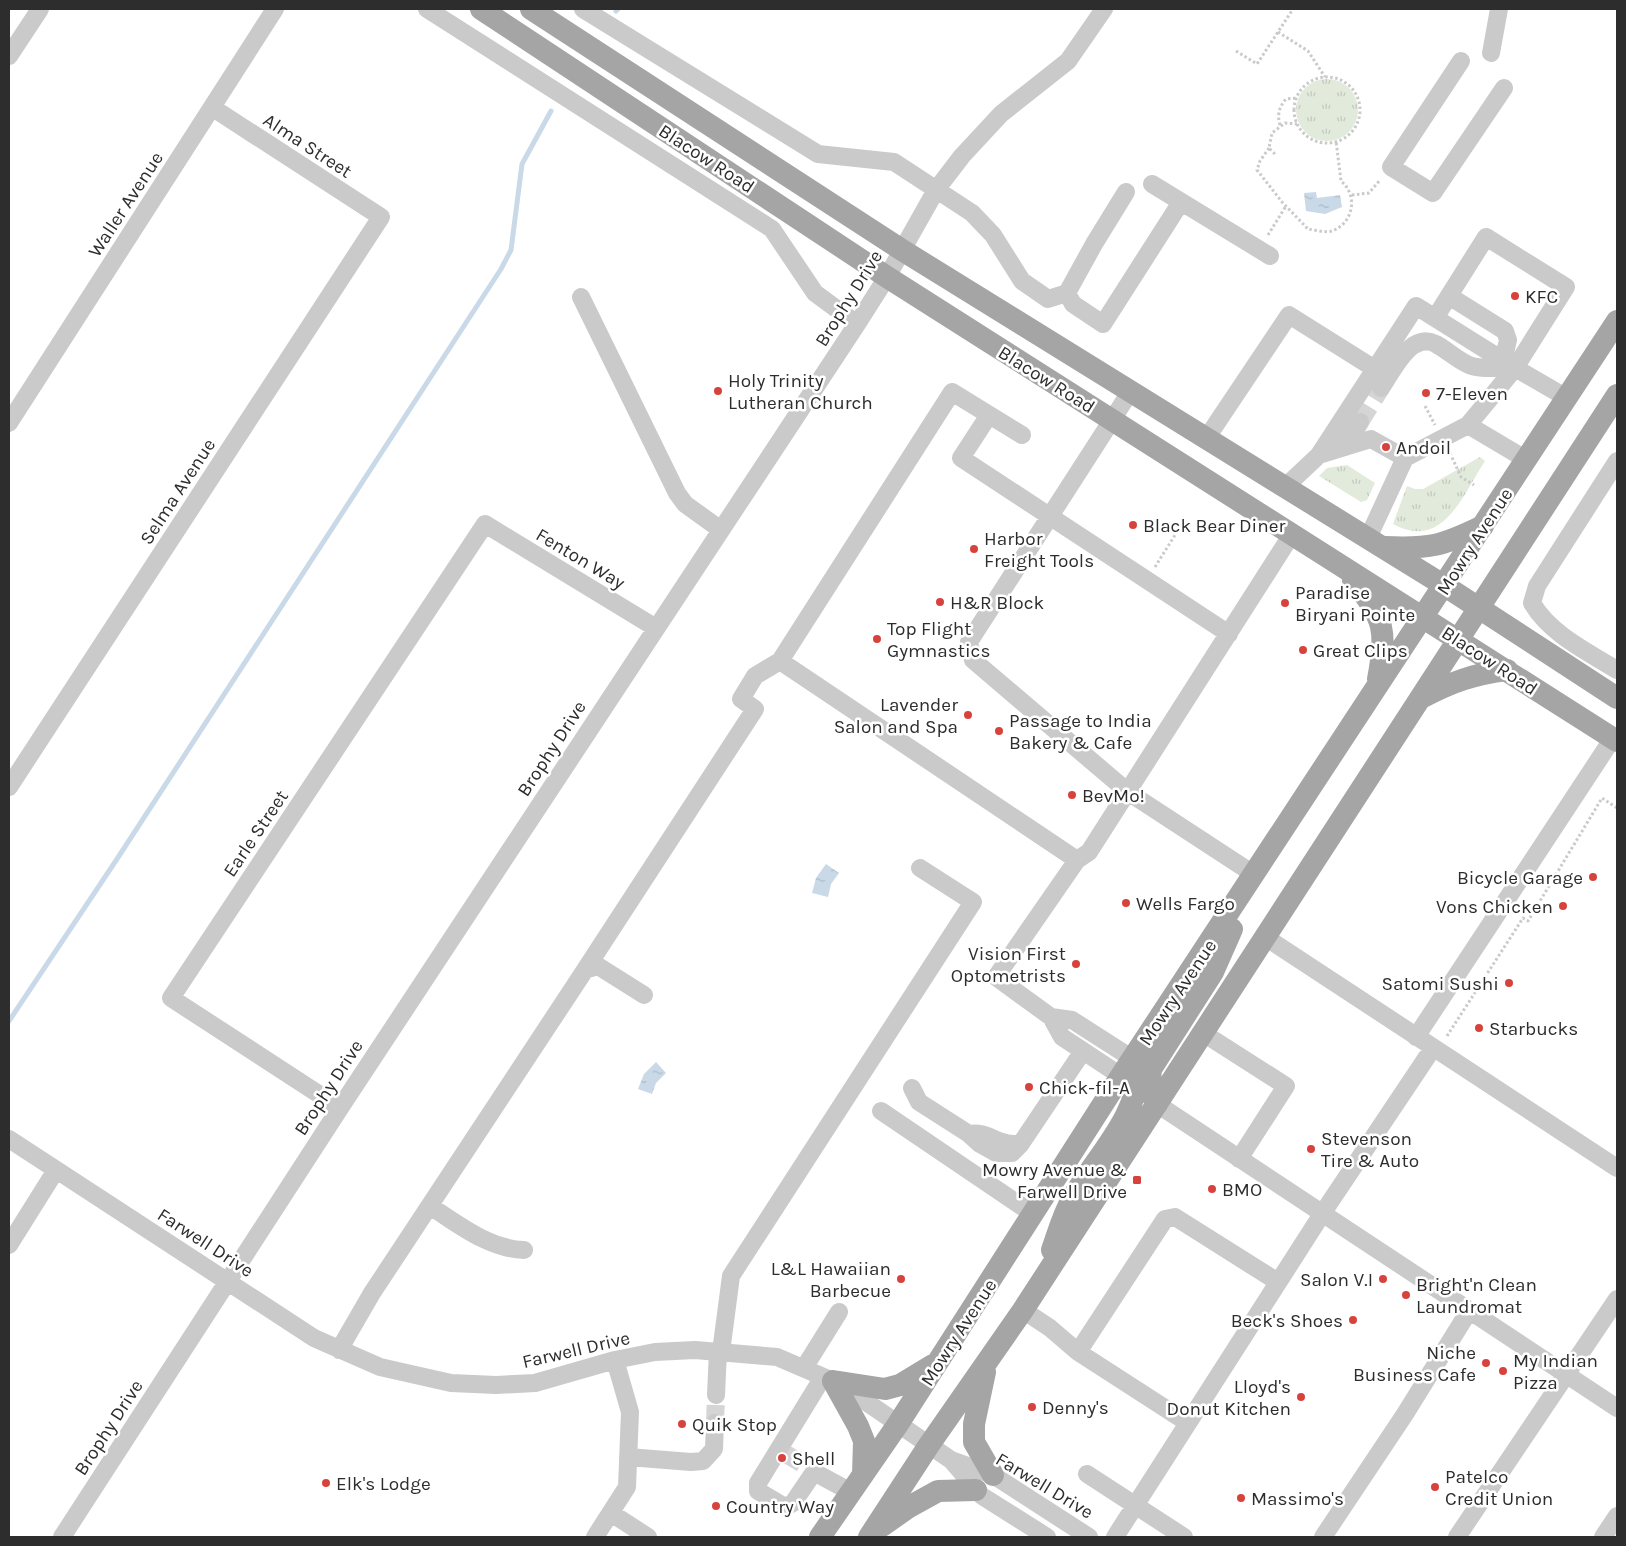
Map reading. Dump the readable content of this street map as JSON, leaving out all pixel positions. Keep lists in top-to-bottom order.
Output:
{
  "streets": {
    "main road": ["Blacow Road", "Mowry Avenue"],
    "street": [
      "Alma Street",
      "Waller Avenue",
      "Brophy Drive",
      "Selma Avenue",
      "Fenton Way",
      "Earle Street",
      "Farwell Drive"
    ]
  },
  "crossings": [
    ["Alma Street", "Waller Avenue"],
    ["Alma Street", "Selma Avenue"],
    ["Blacow Road", "Brophy Drive"],
    ["Blacow Road", "Mowry Avenue"],
    ["Brophy Drive", "Fenton Way"],
    ["Brophy Drive", "Earle Street"],
    ["Brophy Drive", "Farwell Drive"],
    ["Mowry Avenue", "Farwell Drive"],
    ["Fenton Way", "Earle Street"]
  ],
  "places": {
    "other": [
      "KFC",
      "Holy Trinity Lutheran Church",
      "7-Eleven",
      "Andoil",
      "Black Bear Diner",
      "Harbor Freight Tools",
      "H&R Block",
      "Paradise Biryani Pointe",
      "Top Flight Gymnastics",
      "Great Clips",
      "Lavender Salon and Spa",
      "Passage to India Bakery & Cafe",
      "BevMo!",
      "Bicycle Garage",
      "Wells Fargo",
      "Vons Chicken",
      "Vision First Optometrists",
      "Satomi Sushi",
      "Starbucks",
      "Chick-fil-A",
      "Stevenson Tire & Auto",
      "BMO",
      "L&L Hawaiian Barbecue",
      "Salon V.I",
      "Bright'n Clean Laundromat",
      "Beck's Shoes",
      "Niche Business Cafe",
      "My Indian Pizza",
      "Lloyd's Donut Kitchen",
      "Denny's",
      "Quik Stop",
      "Shell",
      "Elk's Lodge",
      "Patelco Credit Union",
      "Massimo's",
      "Country Way"
    ],
    "transit": ["Mowry Avenue & Farwell Drive"]
  }
}
